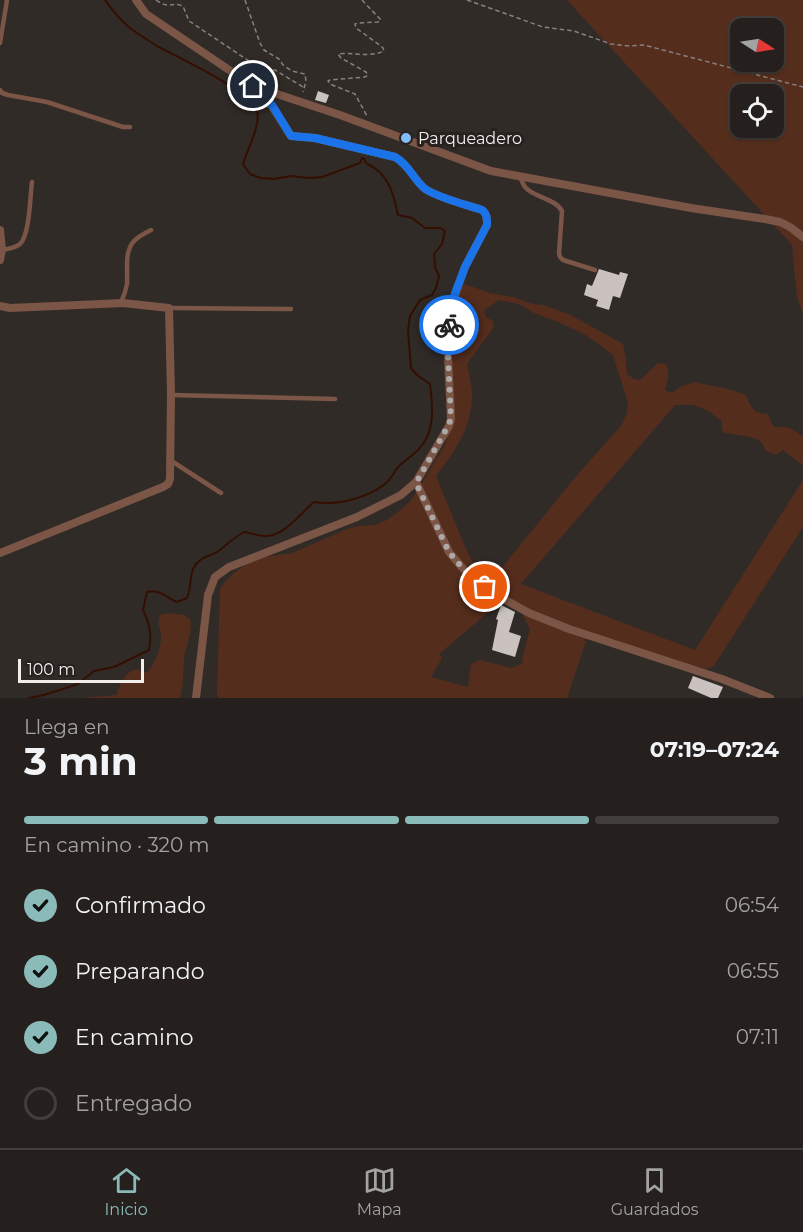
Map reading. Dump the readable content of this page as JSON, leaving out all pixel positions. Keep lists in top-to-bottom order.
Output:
{
  "places": ["Parqueadero"],
  "scale_bar": "100 m",
  "north": "right",
  "page": {
    "scale": "100 m",
    "heading": ["3 min", "Llega en", "07:19–07:24"],
    "bar": "En camino · 320 m",
    "list": [
      ["Confirmado", "06:54"],
      ["Preparando", "06:55"],
      ["En camino", "07:11"],
      "Entregado"
    ],
    "tabs": ["Inicio", "Mapa", "Guardados"]
  }
}
